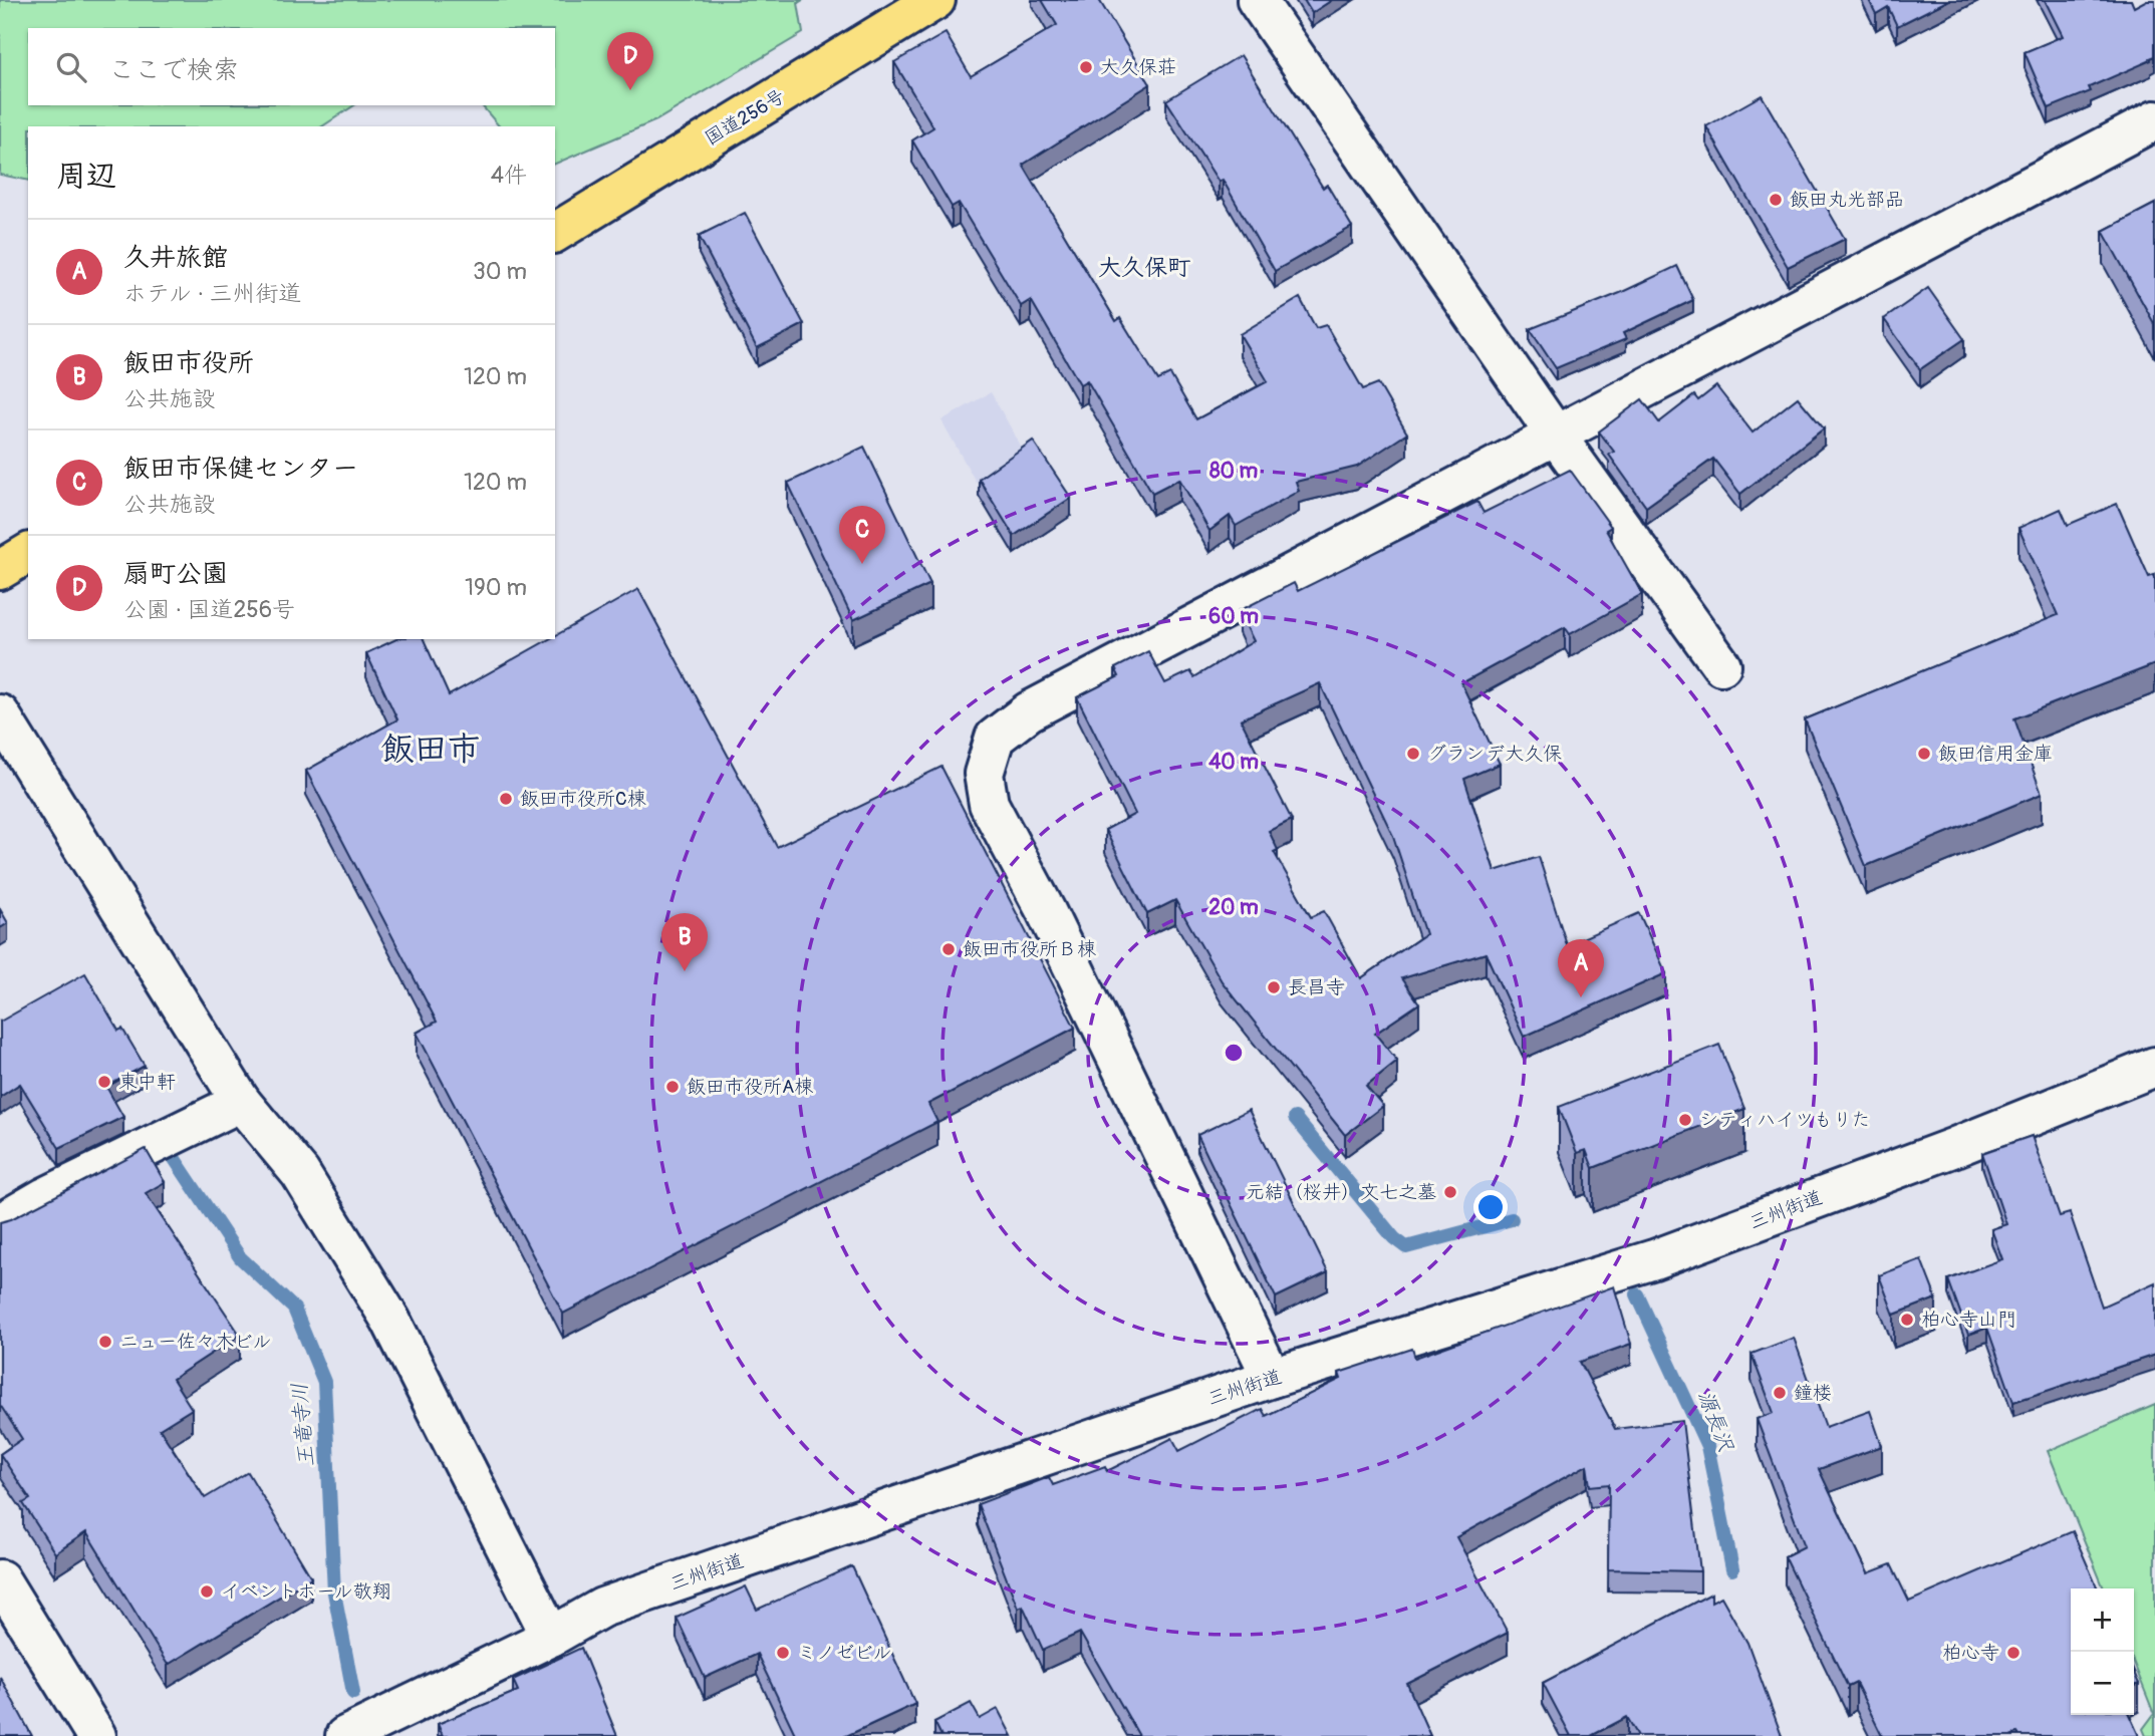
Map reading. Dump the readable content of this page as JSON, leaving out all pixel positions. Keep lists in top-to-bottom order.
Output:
{
  "streets": {
    "highway": ["国道256号"],
    "street": ["三州街道"]
  },
  "districts": ["大久保町", "飯田市"],
  "water": ["源長沢", "王竜寺川"],
  "places": [
    "大久保荘",
    "飯田丸光部品",
    "グランデ大久保",
    "飯田信用金庫",
    "飯田市役所C棟",
    "飯田市役所Ｂ棟",
    "長昌寺",
    "東中軒",
    "飯田市役所A棟",
    "シティハイツもりた",
    "元結（桜井）文七之墓",
    "柏心寺山門",
    "ニュー佐々木ビル",
    "鐘楼",
    "イベントホール敬翔",
    "ミノゼビル",
    "柏心寺"
  ],
  "page": {
    "search": "ここで検索",
    "pins": [
      "D",
      "C",
      "B",
      "A"
    ],
    "heading": ["周辺", "4件"],
    "list": [
      {
        "mark": "A",
        "name": "久井旅館",
        "note": "ホテル · 三州街道",
        "value": "30 m"
      },
      {
        "mark": "B",
        "name": "飯田市役所",
        "note": "公共施設",
        "value": "120 m"
      },
      {
        "mark": "C",
        "name": "飯田市保健センター",
        "note": "公共施設",
        "value": "120 m"
      },
      {
        "mark": "D",
        "name": "扇町公園",
        "note": "公園 · 国道256号",
        "value": "190 m"
      }
    ],
    "map_buttons": ["+", "−"]
  },
  "rings": [
    "80 m",
    "60 m",
    "40 m",
    "20 m"
  ]
}
